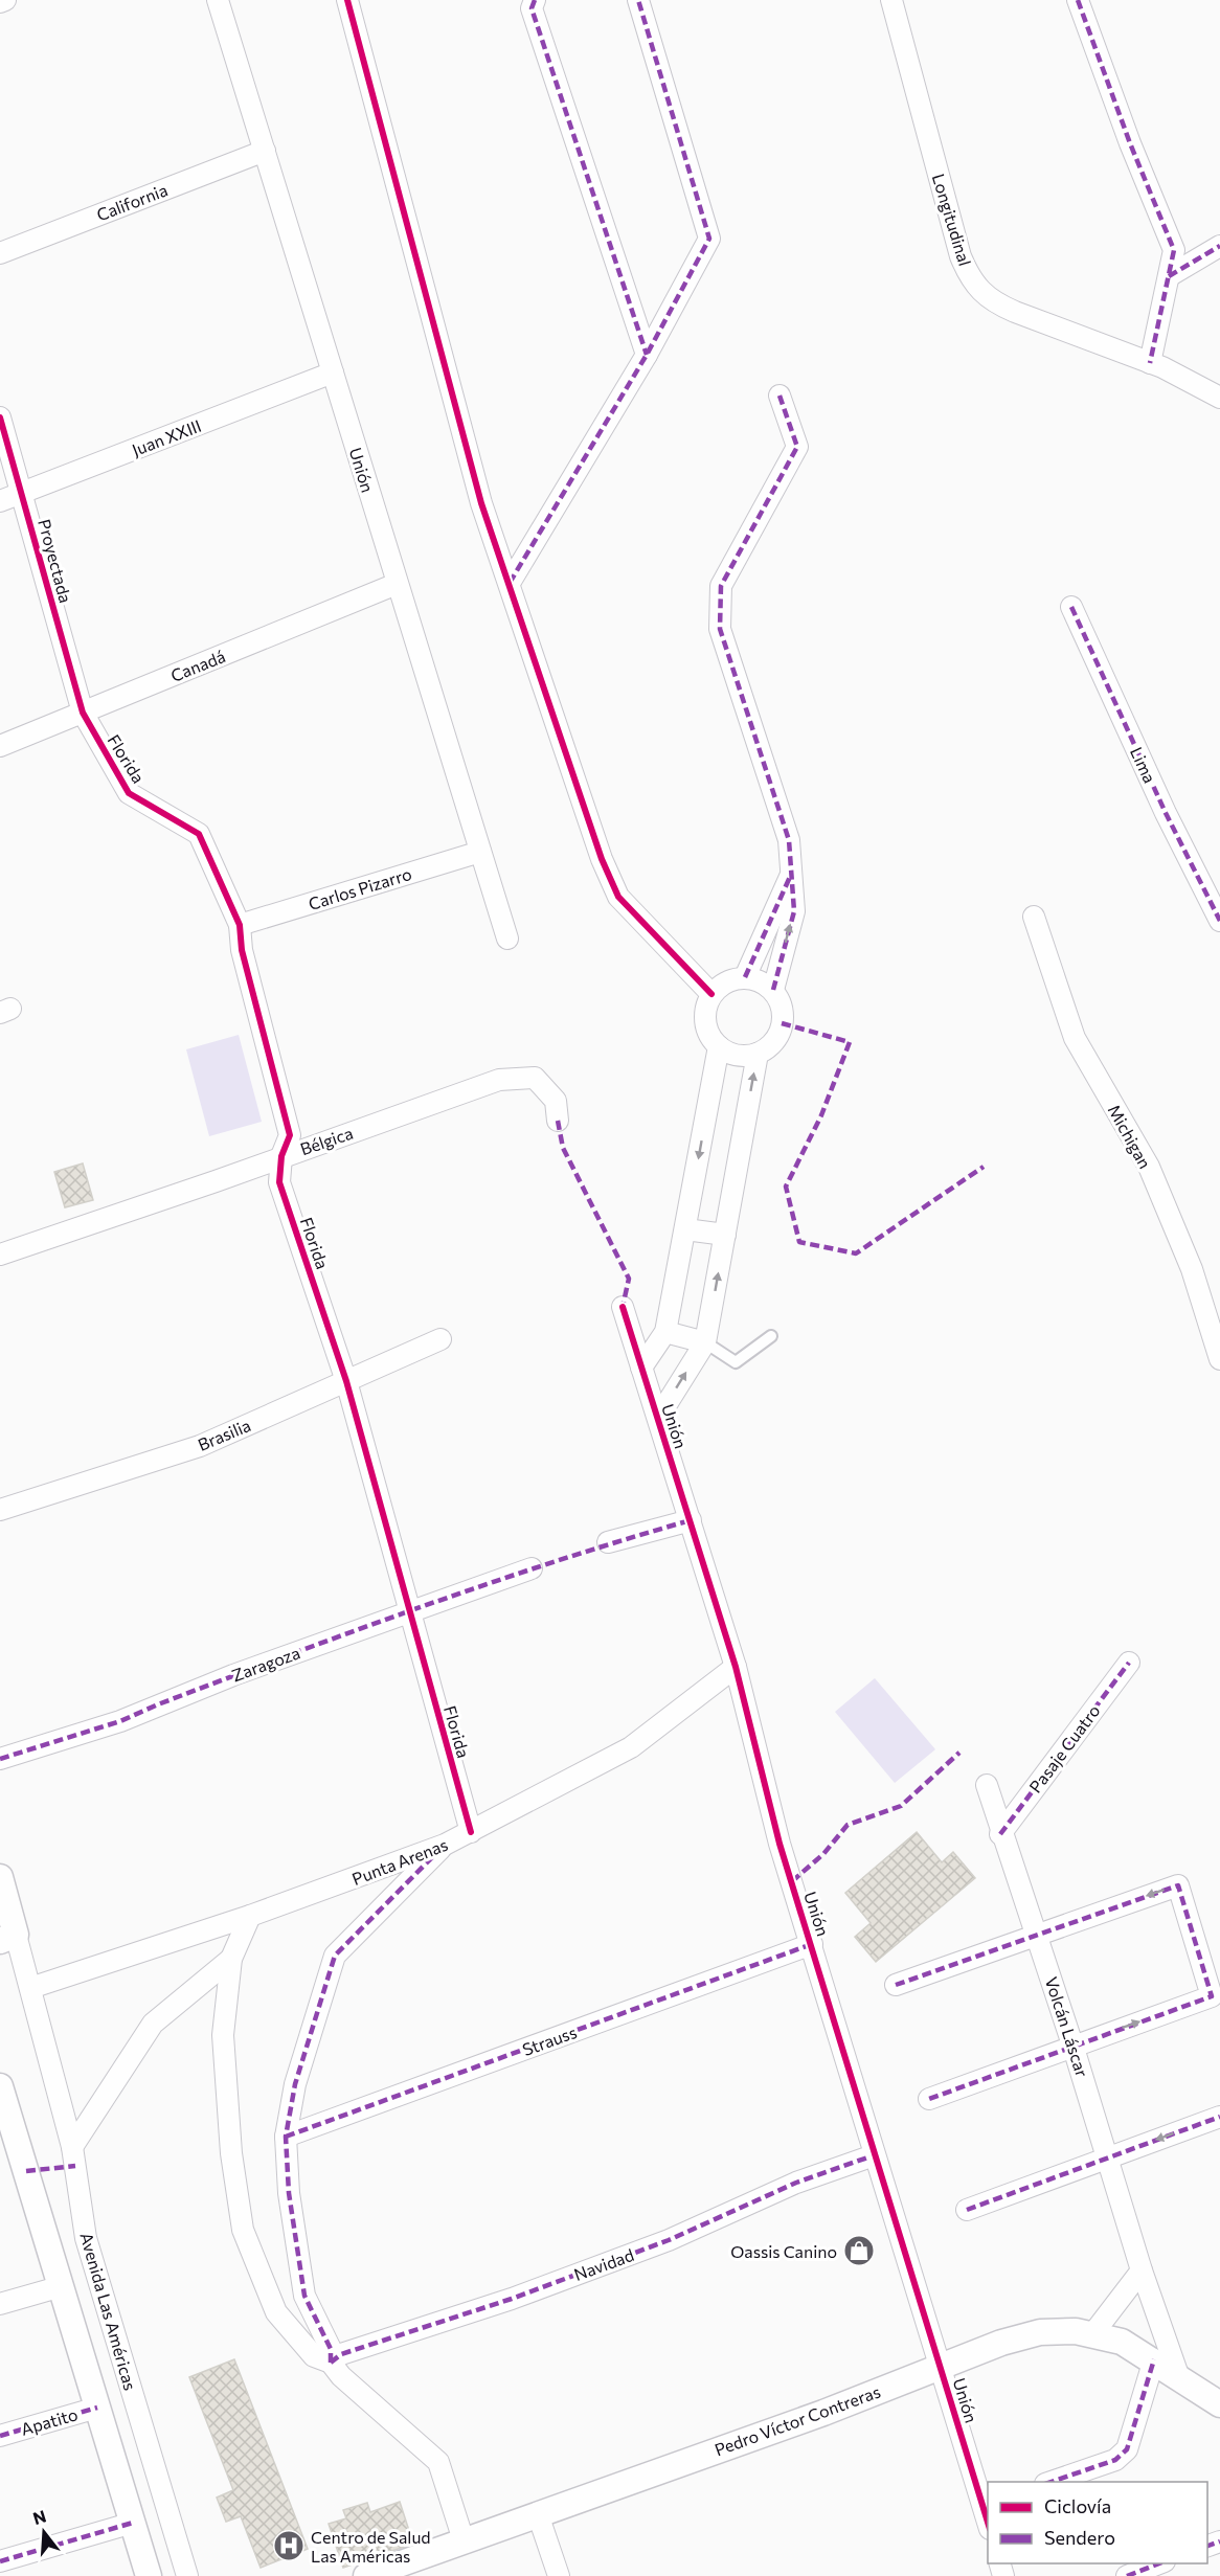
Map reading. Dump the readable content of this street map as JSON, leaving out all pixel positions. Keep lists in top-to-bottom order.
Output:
{
  "streets": {
    "street": [
      "California",
      "Longitudinal",
      "Juan XXIII",
      "Unión",
      "Proyectada",
      "Canadá",
      "Florida",
      "Lima",
      "Carlos Pizarro",
      "Michigan",
      "Bélgica",
      "Brasilia",
      "Zaragoza",
      "Pasaje Cuatro",
      "Punta Arenas",
      "Volcán Láscar",
      "Strauss",
      "Navidad",
      "Avenida Las Américas",
      "Pedro Víctor Contreras",
      "Apatito"
    ]
  },
  "crossings": [
    ["California", "Unión"],
    ["Juan XXIII", "Unión"],
    ["Juan XXIII", "Proyectada"],
    ["Unión", "Canadá"],
    ["Unión", "Carlos Pizarro"],
    ["Unión", "Punta Arenas"],
    ["Unión", "Strauss"],
    ["Unión", "Navidad"],
    ["Unión", "Pedro Víctor Contreras"],
    ["Proyectada", "Canadá"],
    ["Proyectada", "Florida"],
    ["Canadá", "Florida"],
    ["Florida", "Carlos Pizarro"],
    ["Florida", "Bélgica"],
    ["Florida", "Brasilia"],
    ["Florida", "Zaragoza"],
    ["Florida", "Punta Arenas"],
    ["Pasaje Cuatro", "Volcán Láscar"],
    ["Punta Arenas", "Avenida Las Américas"],
    ["Volcán Láscar", "Pedro Víctor Contreras"]
  ],
  "places": {
    "shop": ["Oassis Canino"],
    "hospital": ["Centro de Salud Las Américas"]
  },
  "legend": ["Ciclovía", "Sendero"],
  "north": "top"
}
